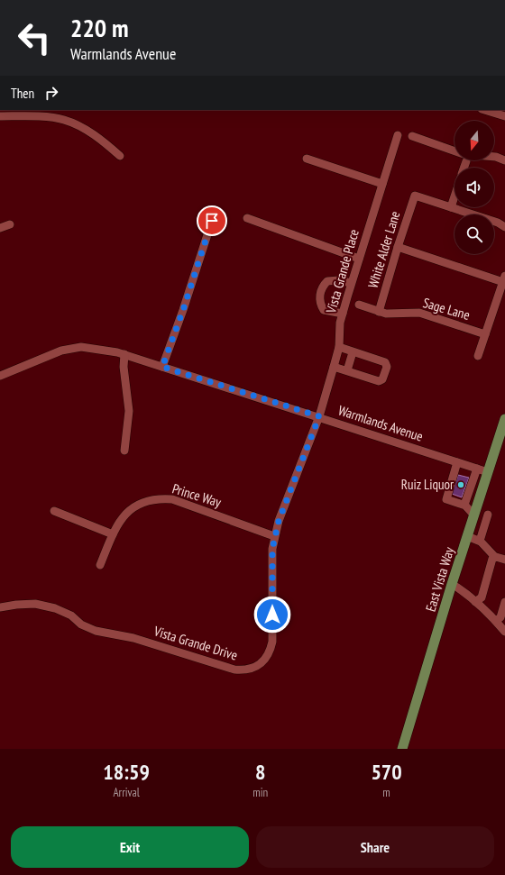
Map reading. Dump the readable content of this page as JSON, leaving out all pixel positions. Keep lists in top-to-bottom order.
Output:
{
  "streets": {
    "main road": ["East Vista Way"],
    "street": [
      "White Alder Lane",
      "Vista Grande Place",
      "Sage Lane",
      "Warmlands Avenue",
      "Prince Way",
      "Vista Grande Drive"
    ]
  },
  "crossings": [
    ["White Alder Lane", "Sage Lane"],
    ["Vista Grande Place", "Warmlands Avenue"],
    ["Vista Grande Place", "Vista Grande Drive"],
    ["Warmlands Avenue", "East Vista Way"],
    ["Warmlands Avenue", "Vista Grande Drive"],
    ["Prince Way", "Vista Grande Drive"]
  ],
  "places": ["Ruiz Liquor"],
  "north": "bottom",
  "page": {
    "turn": ["220 m", "Warmlands Avenue"],
    "then": "Then",
    "eta": [
      "18:59",
      "Arrival",
      "8",
      "min",
      "570",
      "m"
    ],
    "buttons": ["Exit", "Share"]
  }
}
